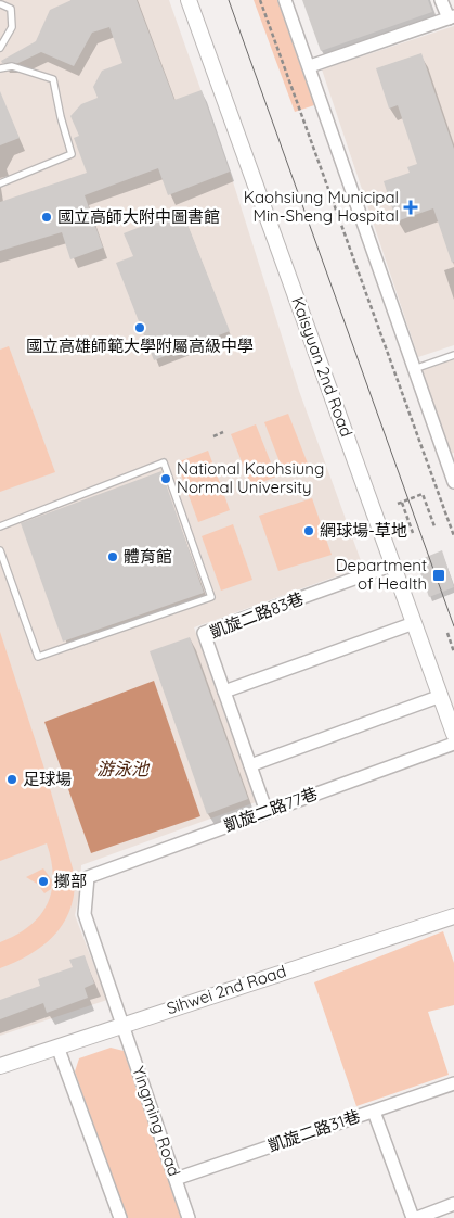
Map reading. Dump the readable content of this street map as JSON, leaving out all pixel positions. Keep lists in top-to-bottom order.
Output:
{
  "streets": {
    "street": [
      "Kaisyuan 2nd Road",
      "凱旋二路83巷",
      "凱旋二路77巷",
      "Sihwei 2nd Road",
      "Yingming Road",
      "凱旋二路31巷"
    ]
  },
  "crossings": [
    ["Kaisyuan 2nd Road", "凱旋二路83巷"],
    ["凱旋二路83巷", "凱旋二路77巷"],
    ["凱旋二路77巷", "Yingming Road"],
    ["Sihwei 2nd Road", "Yingming Road"],
    ["Yingming Road", "凱旋二路31巷"]
  ],
  "water": ["游泳池"],
  "places": {
    "health": ["Kaohsiung Municipal Min-Sheng Hospital"],
    "other": [
      "國立高師大附中圖書館",
      "國立高雄師範大學附屬高級中學",
      "National Kaohsiung Normal University",
      "網球場-草地",
      "體育館",
      "足球場",
      "擲部"
    ],
    "transit": ["Department of Health"]
  }
}
